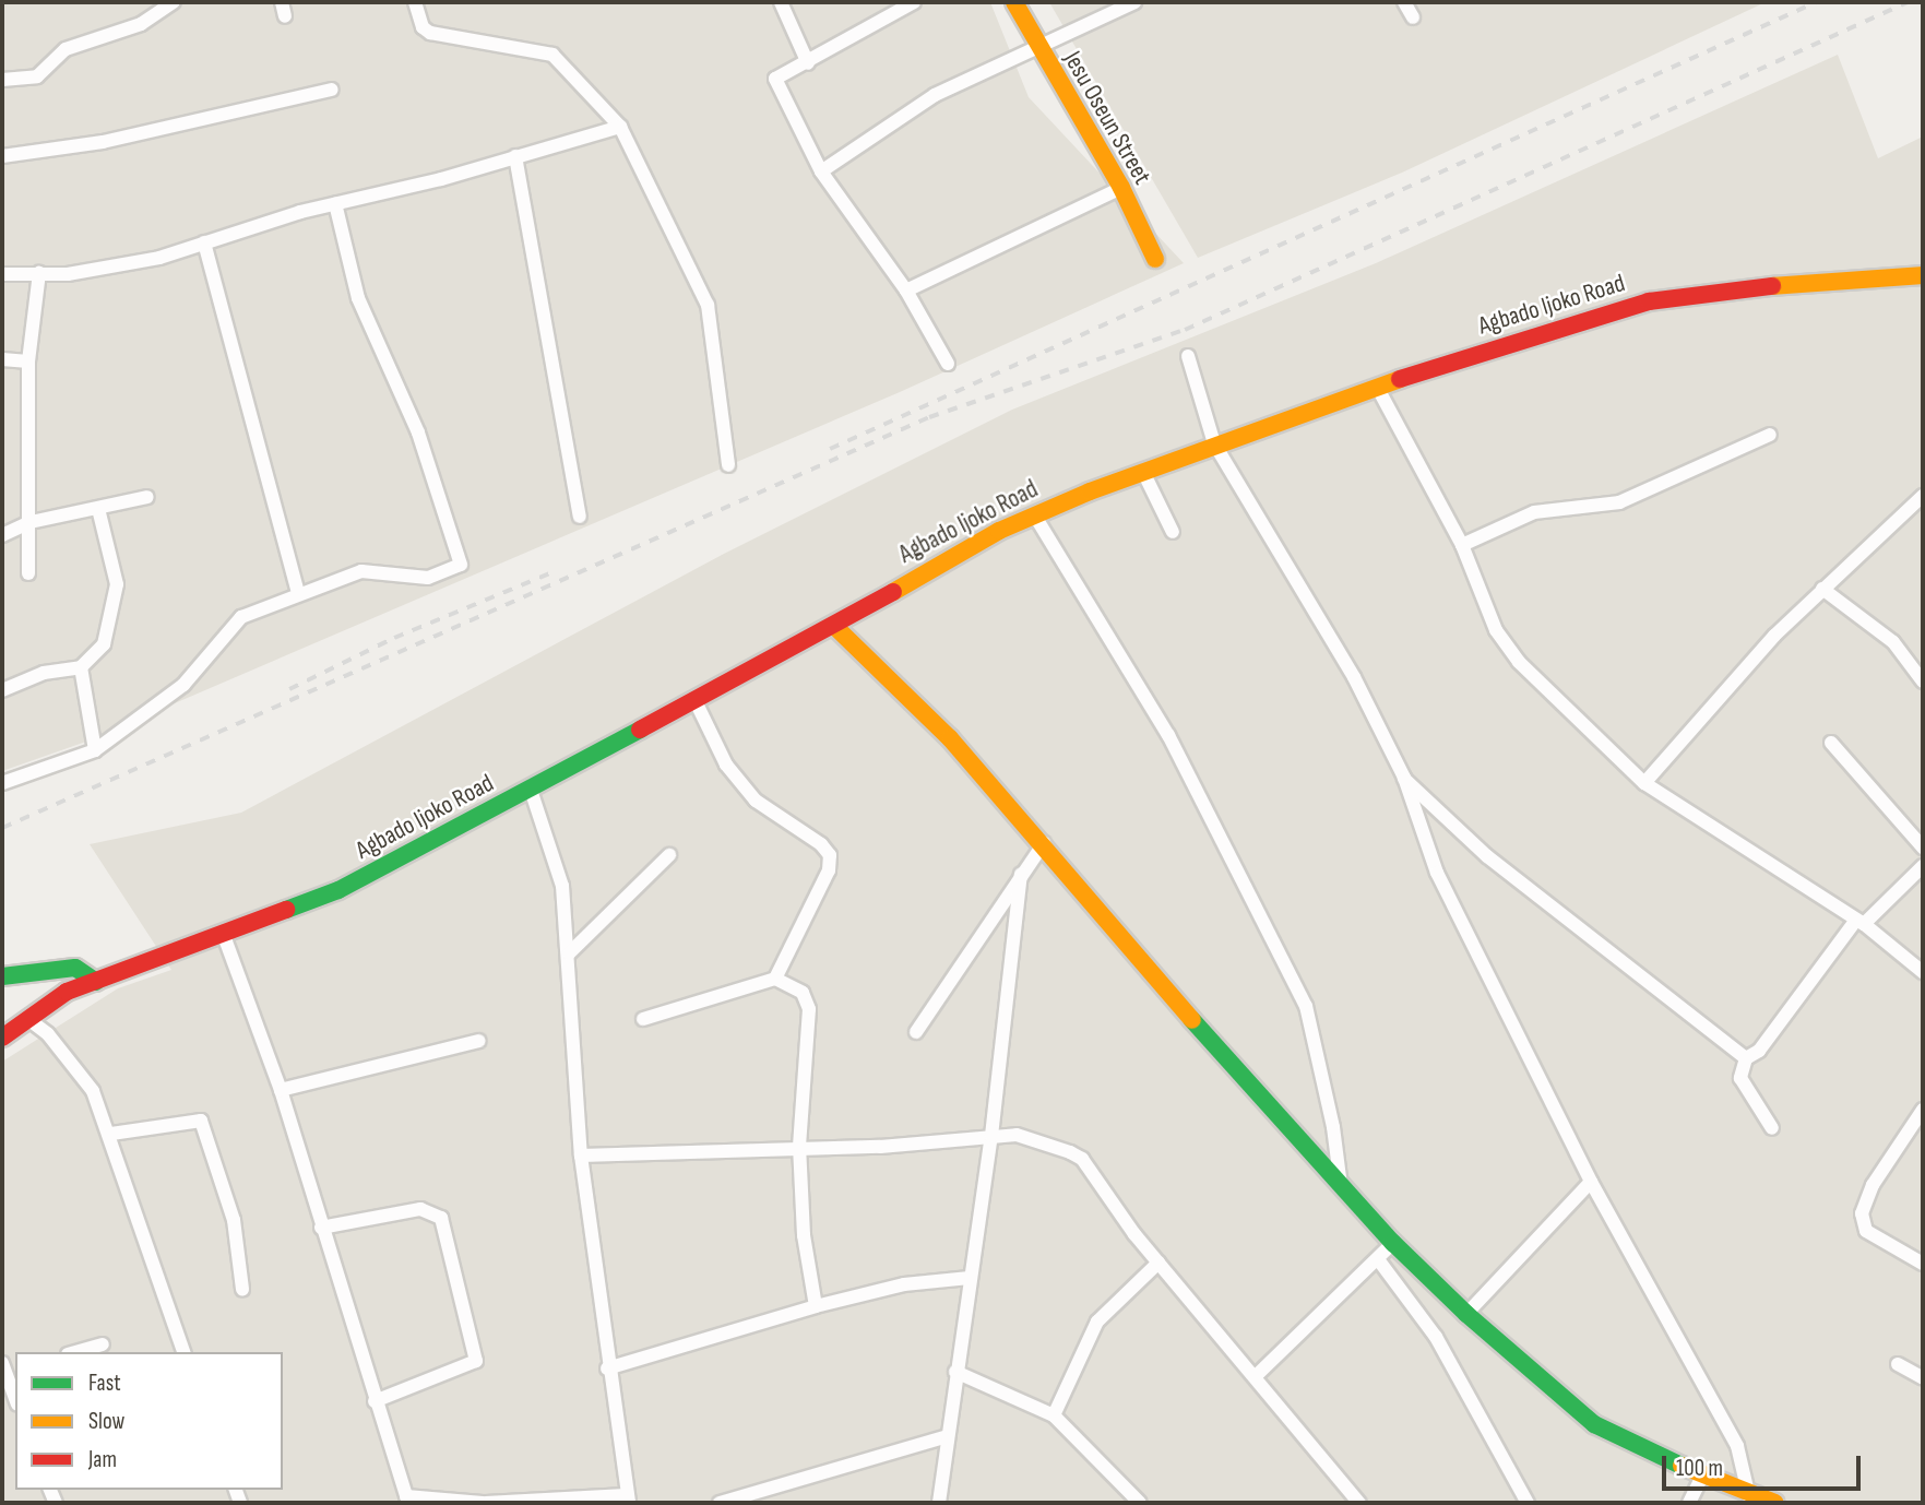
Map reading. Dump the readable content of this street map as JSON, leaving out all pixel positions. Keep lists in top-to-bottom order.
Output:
{
  "streets": {
    "street": ["Jesu Oseun Street", "Agbado Ijoko Road"]
  },
  "legend": ["Fast", "Slow", "Jam"],
  "scale_bar": "100 m"
}
